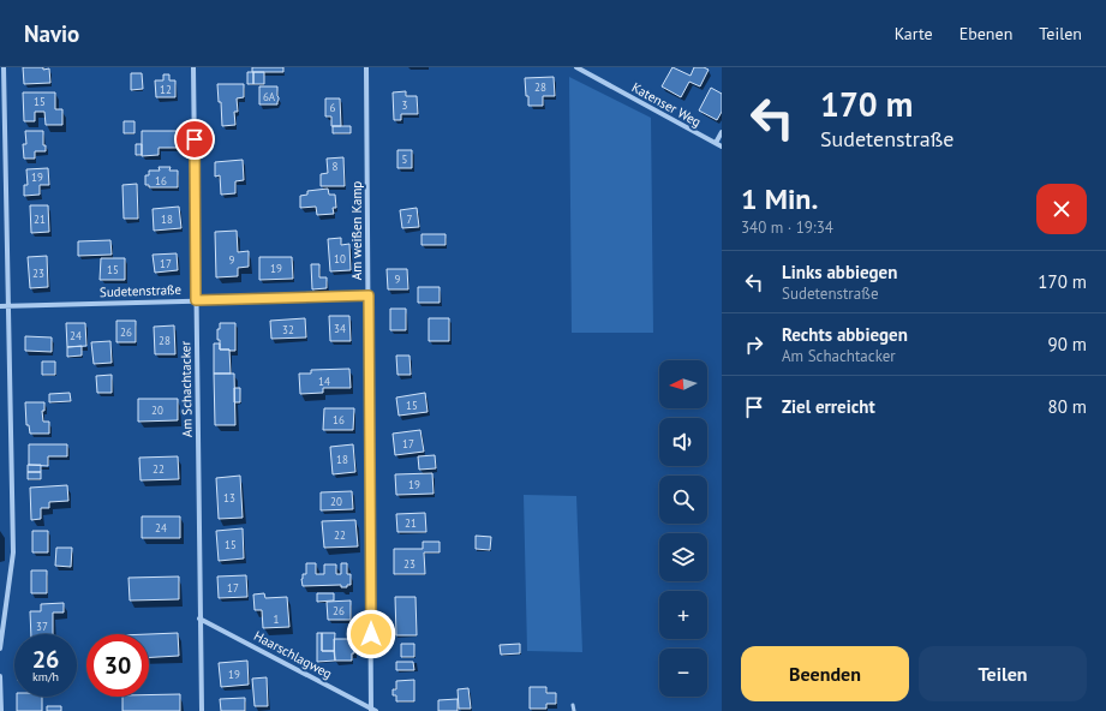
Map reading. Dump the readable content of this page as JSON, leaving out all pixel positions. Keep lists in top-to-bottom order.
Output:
{
  "streets": {
    "street": [
      "Katenser Weg",
      "Am weißen Kamp",
      "Sudetenstraße",
      "Am Schachtacker",
      "Haarschlagweg"
    ]
  },
  "crossings": [
    ["Am weißen Kamp", "Sudetenstraße"],
    ["Am weißen Kamp", "Haarschlagweg"],
    ["Sudetenstraße", "Am Schachtacker"],
    ["Am Schachtacker", "Haarschlagweg"]
  ],
  "house_numbers": [
    "28",
    "12",
    "6A",
    "15",
    "3",
    "6",
    "5",
    "8",
    "19",
    "16",
    "21",
    "18",
    "7",
    "10",
    "9",
    "17",
    "19",
    "15",
    "23",
    "9",
    "34",
    "32",
    "26",
    "24",
    "28",
    "14",
    "15",
    "20",
    "16",
    "17",
    "18",
    "22",
    "19",
    "13",
    "20",
    "21",
    "24",
    "22",
    "15",
    "23",
    "17",
    "26",
    "1",
    "37",
    "19"
  ],
  "north": "left",
  "page": {
    "header": "Navio",
    "nav": ["Karte", "Ebenen", "Teilen"],
    "turn": ["170 m", "Sudetenstraße"],
    "heading": ["1 Min.", "340 m · 19:34"],
    "list": [
      {
        "name": "Links abbiegen",
        "note": "Sudetenstraße",
        "value": "170 m"
      },
      {
        "name": "Rechts abbiegen",
        "note": "Am Schachtacker",
        "value": "90 m"
      },
      {
        "name": "Ziel erreicht",
        "value": "80 m"
      }
    ],
    "map_buttons": ["+", "−"],
    "speed": "26 km/h",
    "limit": "30",
    "buttons": ["Beenden", "Teilen"]
  }
}
